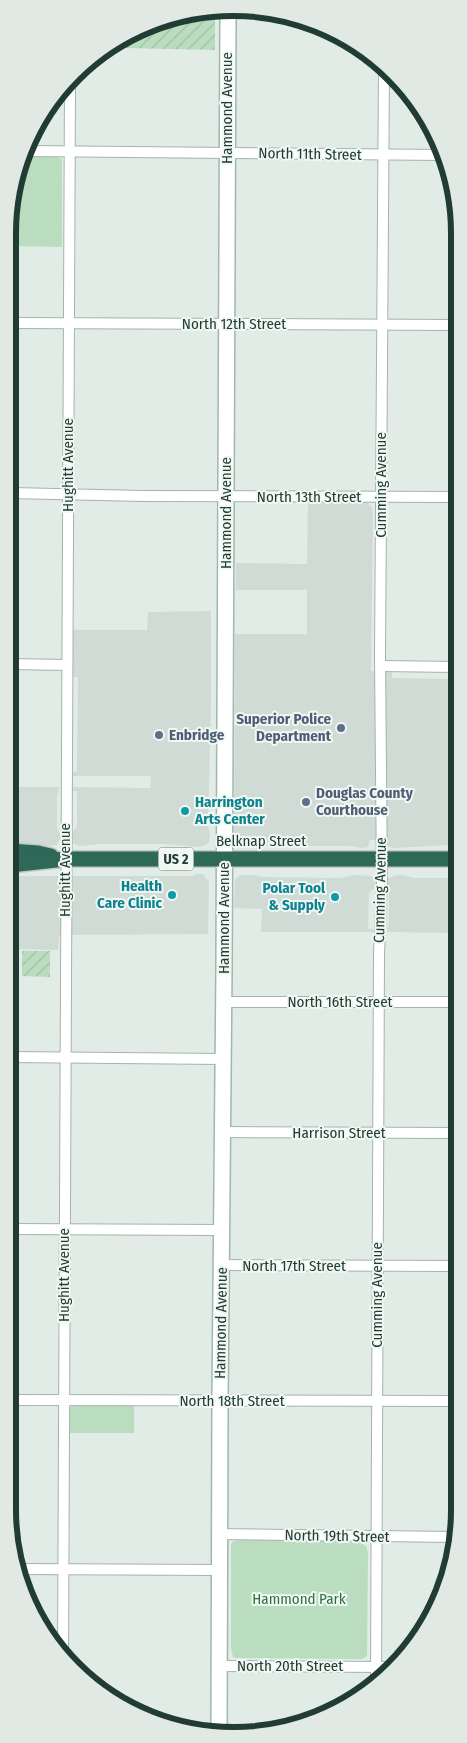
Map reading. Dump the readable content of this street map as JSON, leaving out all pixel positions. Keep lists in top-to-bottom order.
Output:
{
  "streets": {
    "highway": ["Belknap Street", "US 2"],
    "street": [
      "Hammond Avenue",
      "North 11th Street",
      "North 12th Street",
      "Hughitt Avenue",
      "Cumming Avenue",
      "North 13th Street",
      "North 16th Street",
      "Harrison Street",
      "North 17th Street",
      "North 18th Street",
      "North 19th Street",
      "North 20th Street"
    ]
  },
  "crossings": [
    ["Hammond Avenue", "North 11th Street"],
    ["Hammond Avenue", "North 12th Street"],
    ["Hammond Avenue", "North 13th Street"],
    ["Hammond Avenue", "Belknap Street"],
    ["Hammond Avenue", "North 16th Street"],
    ["Hammond Avenue", "Harrison Street"],
    ["Hammond Avenue", "North 17th Street"],
    ["Hammond Avenue", "North 18th Street"],
    ["Hammond Avenue", "North 19th Street"],
    ["Hammond Avenue", "North 20th Street"],
    ["North 11th Street", "Hughitt Avenue"],
    ["North 11th Street", "Cumming Avenue"],
    ["North 12th Street", "Hughitt Avenue"],
    ["North 12th Street", "Cumming Avenue"],
    ["Hughitt Avenue", "North 13th Street"],
    ["Hughitt Avenue", "Belknap Street"],
    ["Hughitt Avenue", "North 18th Street"],
    ["Cumming Avenue", "North 13th Street"],
    ["Cumming Avenue", "Belknap Street"],
    ["Cumming Avenue", "North 16th Street"],
    ["Cumming Avenue", "Harrison Street"],
    ["Cumming Avenue", "North 17th Street"],
    ["Cumming Avenue", "North 18th Street"],
    ["Cumming Avenue", "North 19th Street"],
    ["Cumming Avenue", "North 20th Street"]
  ],
  "parks": ["Hammond Park"],
  "places": [
    "Superior Police Department",
    "Enbridge",
    "Douglas County Courthouse",
    "Harrington Arts Center",
    "Health Care Clinic",
    "Polar Tool & Supply"
  ]
}
